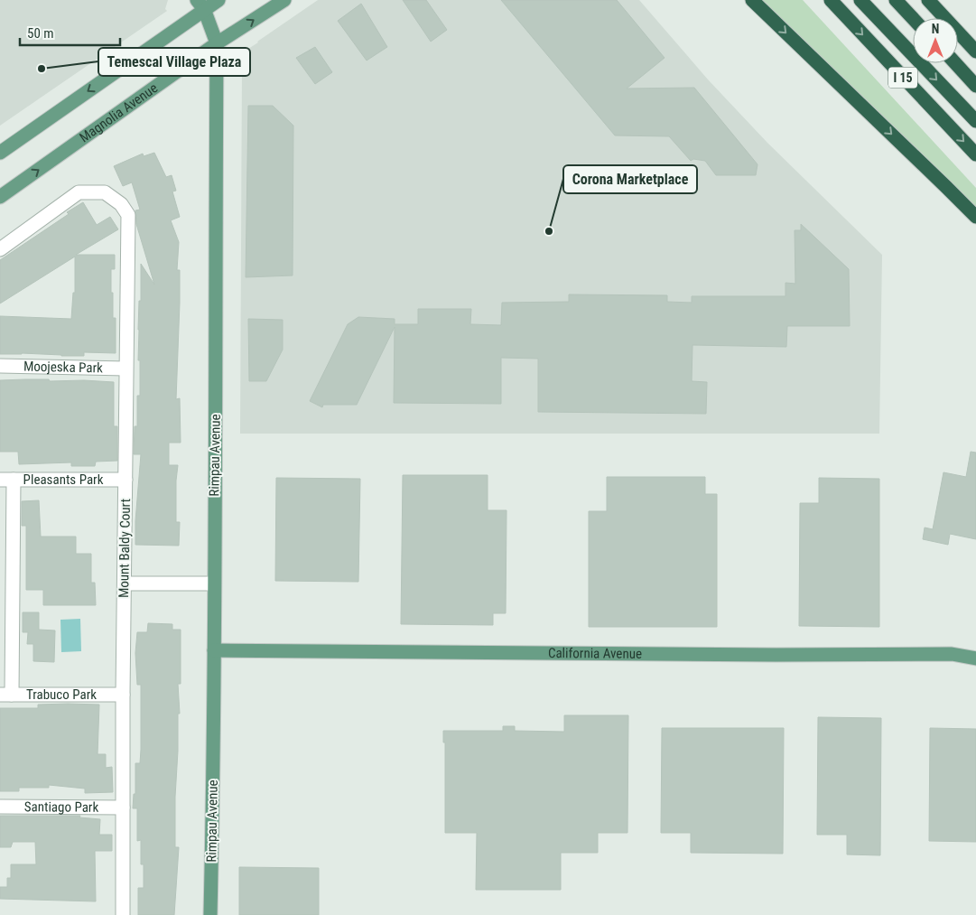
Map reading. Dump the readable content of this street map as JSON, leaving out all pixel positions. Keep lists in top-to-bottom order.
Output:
{
  "streets": {
    "highway": ["I 15"],
    "main road": ["Magnolia Avenue", "Rimpau Avenue", "California Avenue"],
    "street": [
      "Moojeska Park",
      "Pleasants Park",
      "Mount Baldy Court",
      "Trabuco Park",
      "Santiago Park"
    ]
  },
  "crossings": [
    ["Magnolia Avenue", "Rimpau Avenue"],
    ["Moojeska Park", "Mount Baldy Court"],
    ["Rimpau Avenue", "California Avenue"],
    ["Pleasants Park", "Mount Baldy Court"],
    ["Mount Baldy Court", "Trabuco Park"],
    ["Mount Baldy Court", "Santiago Park"]
  ],
  "places": ["Temescal Village Plaza", "Corona Marketplace"],
  "scale_bar": "50 m",
  "north": "top"
}
